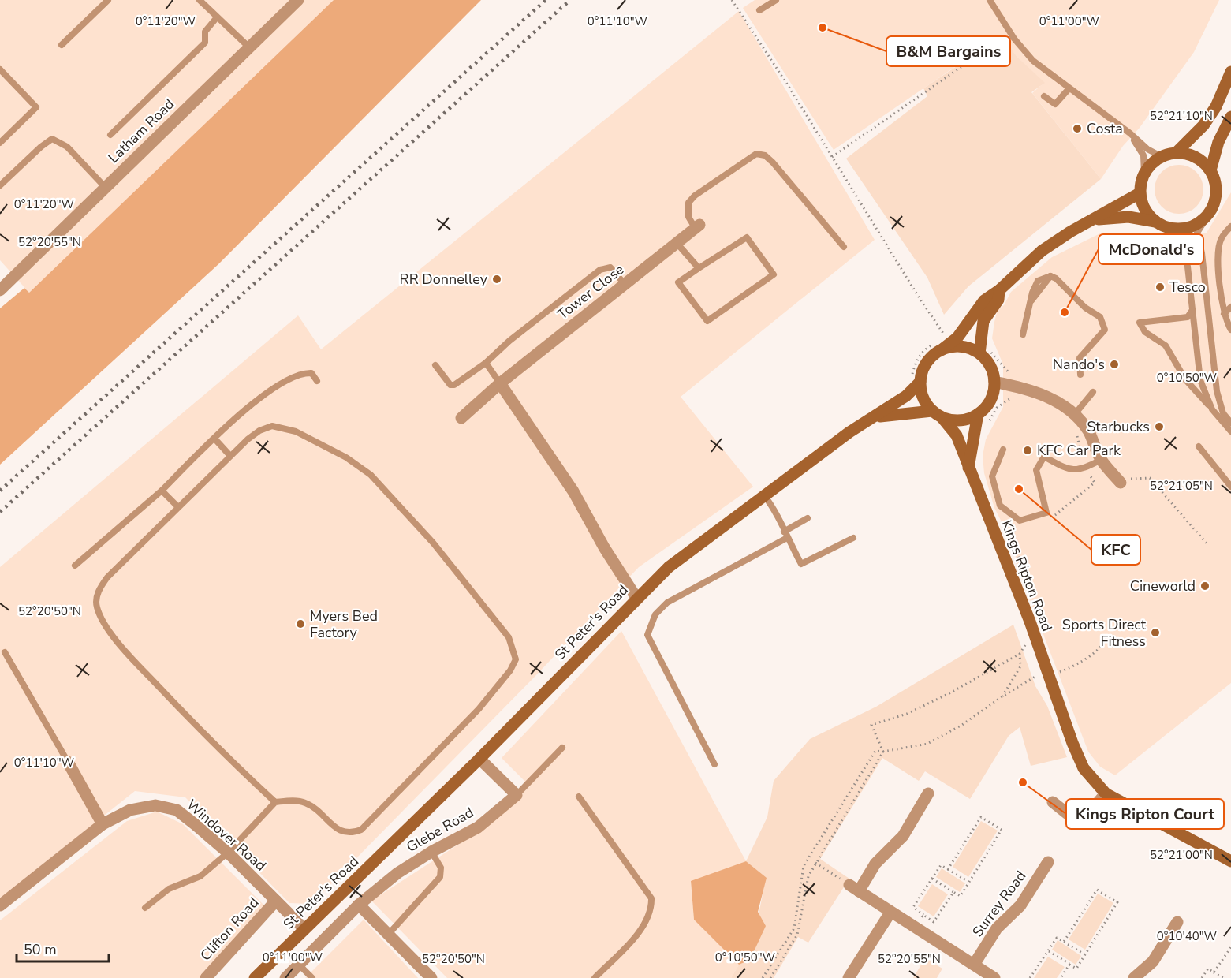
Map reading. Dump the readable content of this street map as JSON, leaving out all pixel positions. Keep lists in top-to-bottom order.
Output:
{
  "streets": {
    "street": [
      "Latham Road",
      "Tower Close",
      "Kings Ripton Road",
      "St Peter's Road",
      "Glebe Road",
      "Windover Road",
      "Surrey Road",
      "Clifton Road"
    ]
  },
  "crossings": [
    ["Kings Ripton Road", "St Peter's Road"],
    ["St Peter's Road", "Windover Road"],
    ["Windover Road", "Clifton Road"]
  ],
  "places": [
    "B&M Bargains",
    "Costa",
    "RR Donnelley",
    "Tesco",
    "McDonald's",
    "Nando's",
    "Starbucks",
    "KFC Car Park",
    "KFC",
    "Cineworld",
    "Myers Bed Factory",
    "Sports Direct Fitness",
    "Kings Ripton Court"
  ],
  "scale_bar": "50 m",
  "coordinates": [
    "0°11'10\"W",
    "0°11'00\"W",
    "0°11'20\"W",
    "52°21'10\"N",
    "52°20'55\"N",
    "0°10'50\"W",
    "52°21'05\"N",
    "52°20'50\"N",
    "52°21'00\"N",
    "0°10'40\"W"
  ]
}
